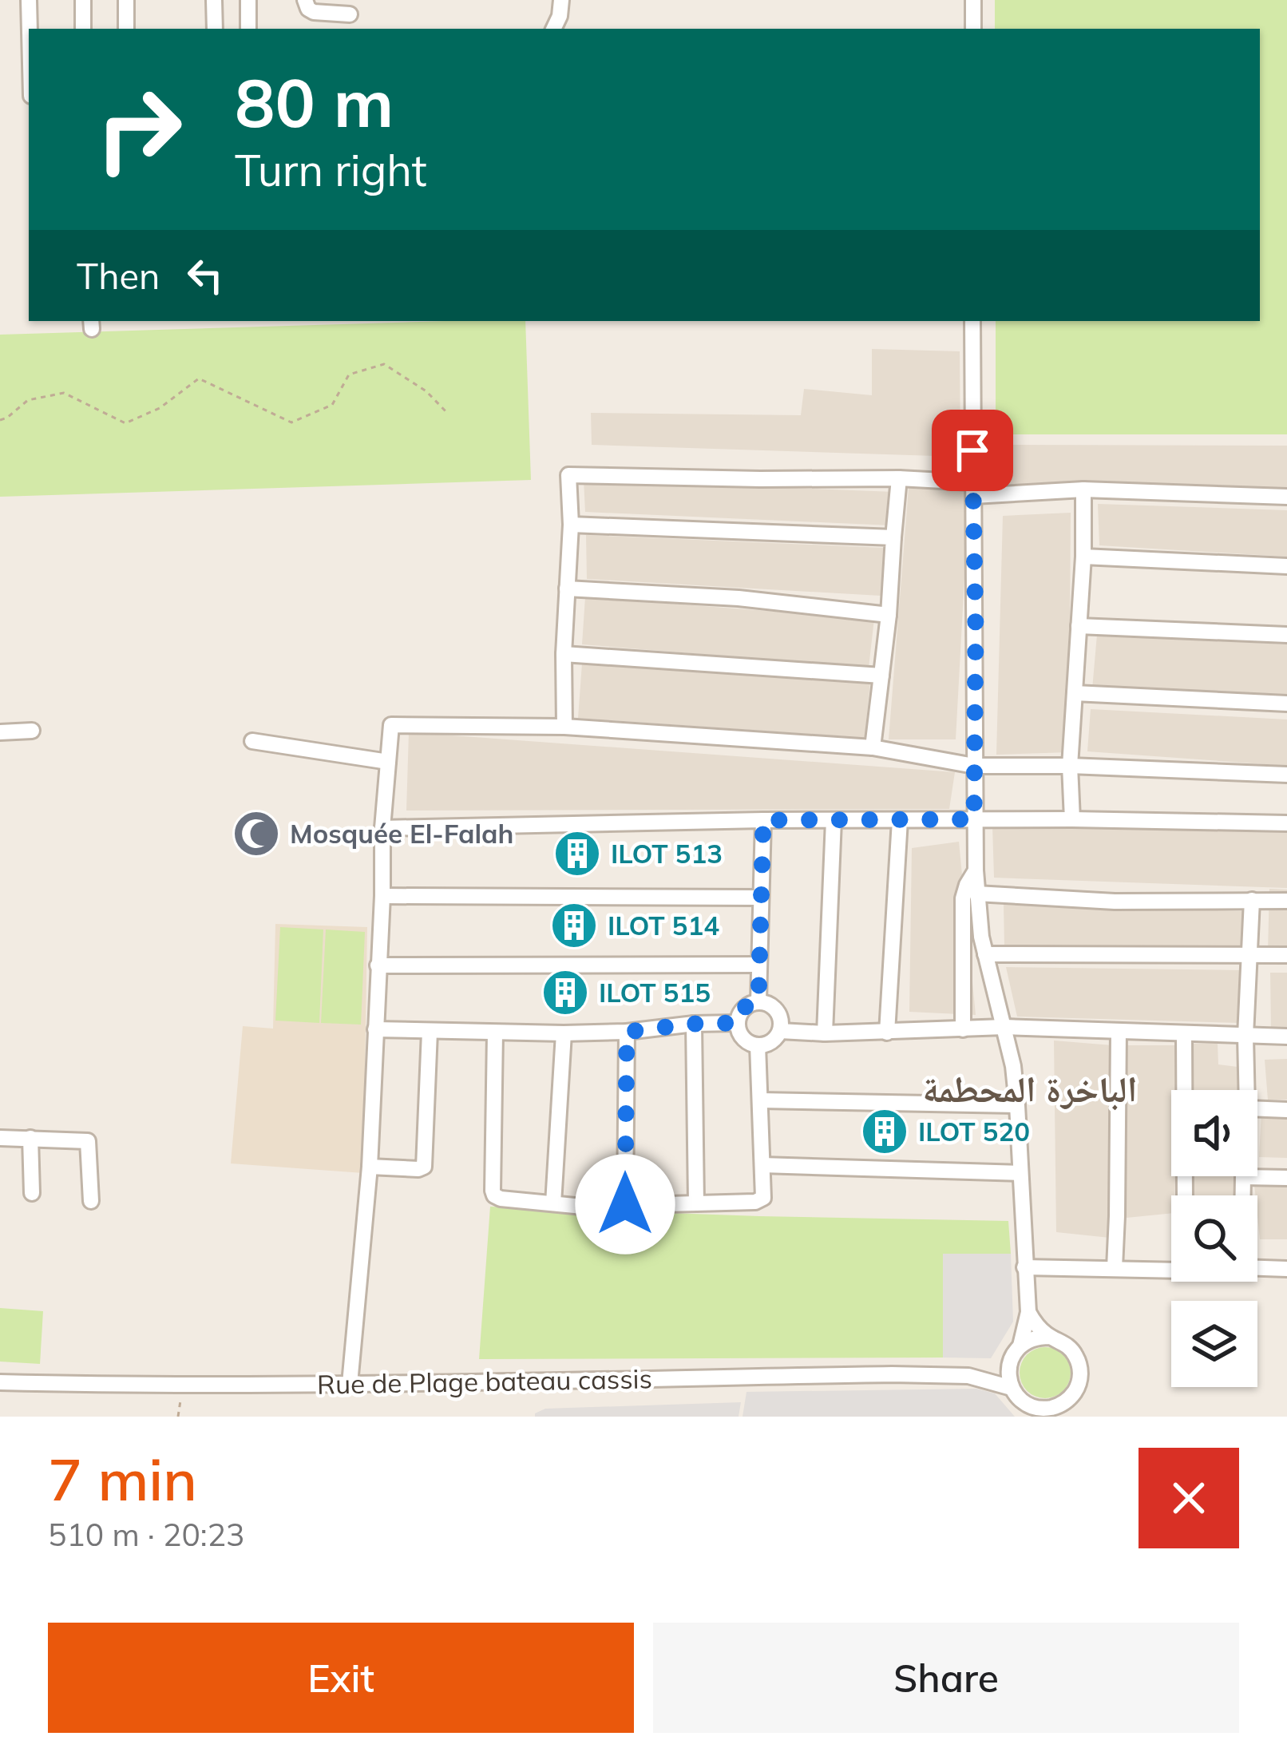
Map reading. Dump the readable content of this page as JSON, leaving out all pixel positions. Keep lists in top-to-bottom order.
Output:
{
  "streets": {
    "street": ["Rue de Plage bateau cassis"]
  },
  "districts": ["الباخرة المحطمة"],
  "places": {
    "mosque": ["Mosquée El-Falah"],
    "building": [
      "ILOT 513",
      "ILOT 514",
      "ILOT 515",
      "ILOT 520"
    ]
  },
  "page": {
    "turn": ["80 m", "Turn right"],
    "then": "Then",
    "heading": ["7 min", "510 m · 20:23"],
    "buttons": ["Exit", "Share"]
  }
}
